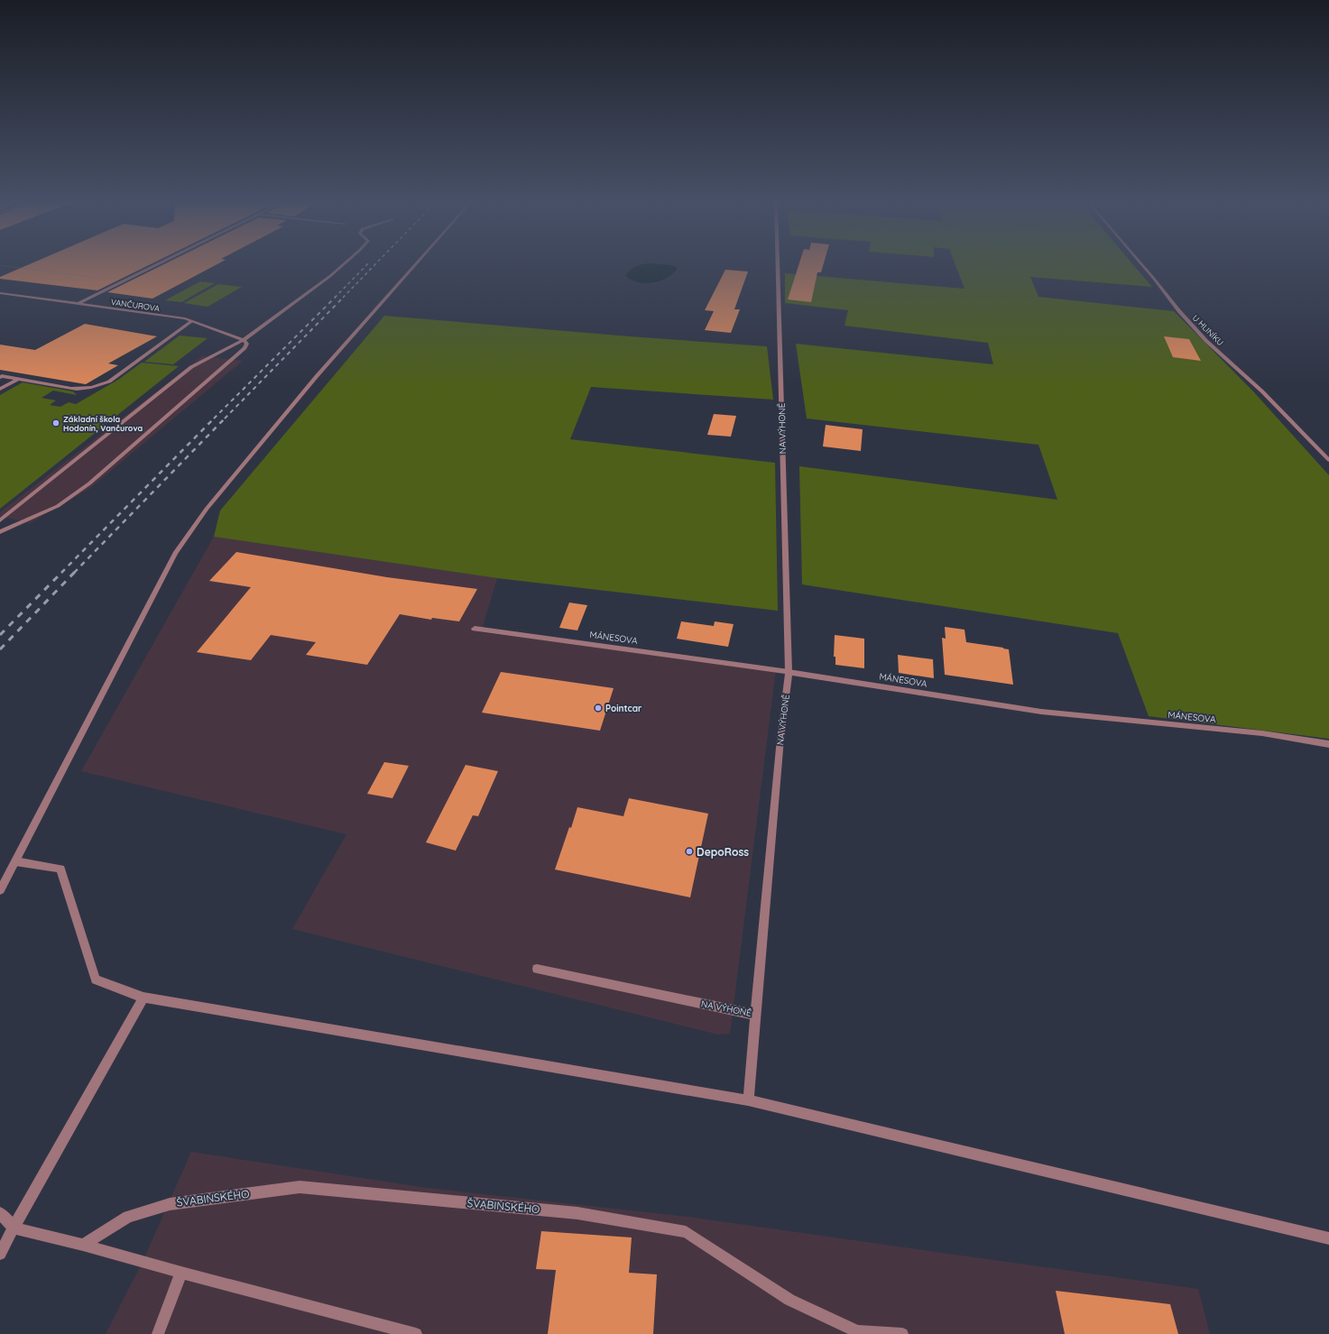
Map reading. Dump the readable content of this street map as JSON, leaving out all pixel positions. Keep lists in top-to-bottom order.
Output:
{
  "streets": {
    "street": [
      "VANČUROVA",
      "U HLINÍKU",
      "NA VÝHONĚ",
      "MÁNESOVA",
      "ŠVABINSKÉHO"
    ]
  },
  "crossings": [
    ["NA VÝHONĚ", "MÁNESOVA"]
  ],
  "places": ["Základní škola Hodonín, Vančurova", "Pointcar", "DepoRoss"]
}
